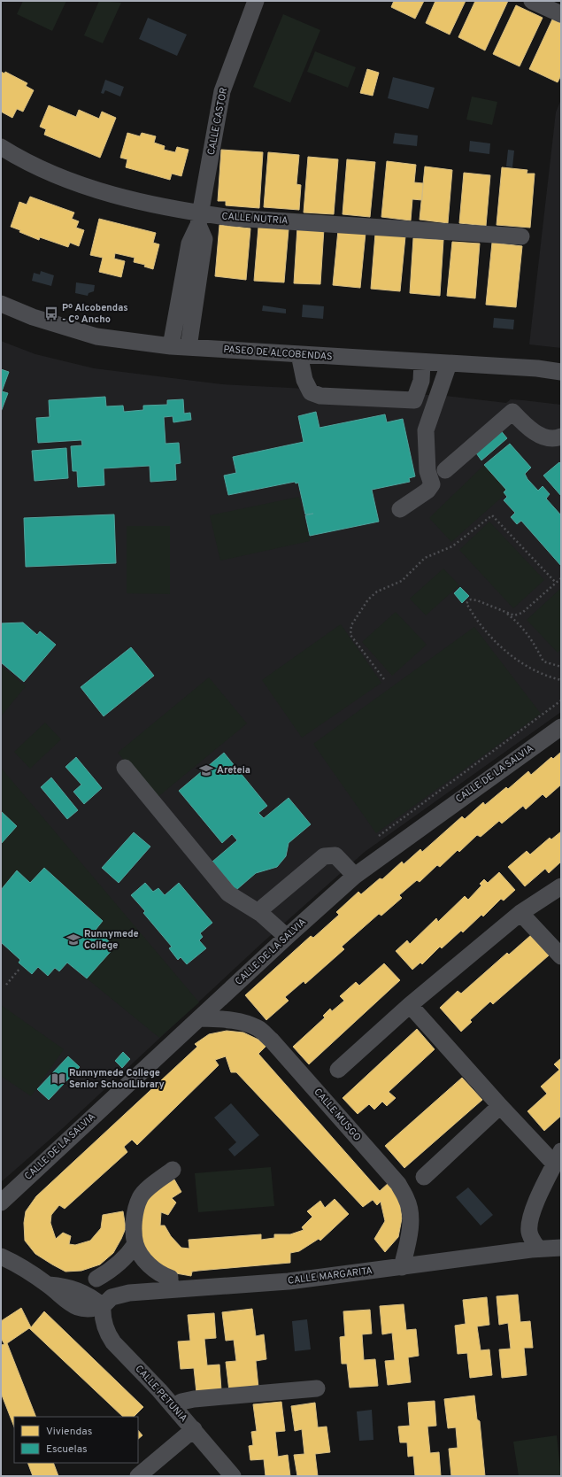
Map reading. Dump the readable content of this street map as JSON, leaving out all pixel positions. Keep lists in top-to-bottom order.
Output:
{
  "streets": {
    "street": [
      "CALLE CASTOR",
      "CALLE NUTRIA",
      "PASEO DE ALCOBENDAS",
      "CALLE DE LA SALVIA",
      "CALLE MUSGO",
      "CALLE MARGARITA",
      "CALLE PETUNIA"
    ]
  },
  "crossings": [
    ["CALLE CASTOR", "CALLE NUTRIA"],
    ["CALLE CASTOR", "PASEO DE ALCOBENDAS"],
    ["CALLE DE LA SALVIA", "CALLE MUSGO"],
    ["CALLE MUSGO", "CALLE MARGARITA"],
    ["CALLE MARGARITA", "CALLE PETUNIA"]
  ],
  "places": {
    "bus stop": ["Pº Alcobendas - Cº Ancho"],
    "school or university": ["Areteia", "Runnymede College"],
    "library": ["Runnymede College Senior SchoolLibrary"]
  },
  "legend": ["Viviendas", "Escuelas"]
}
